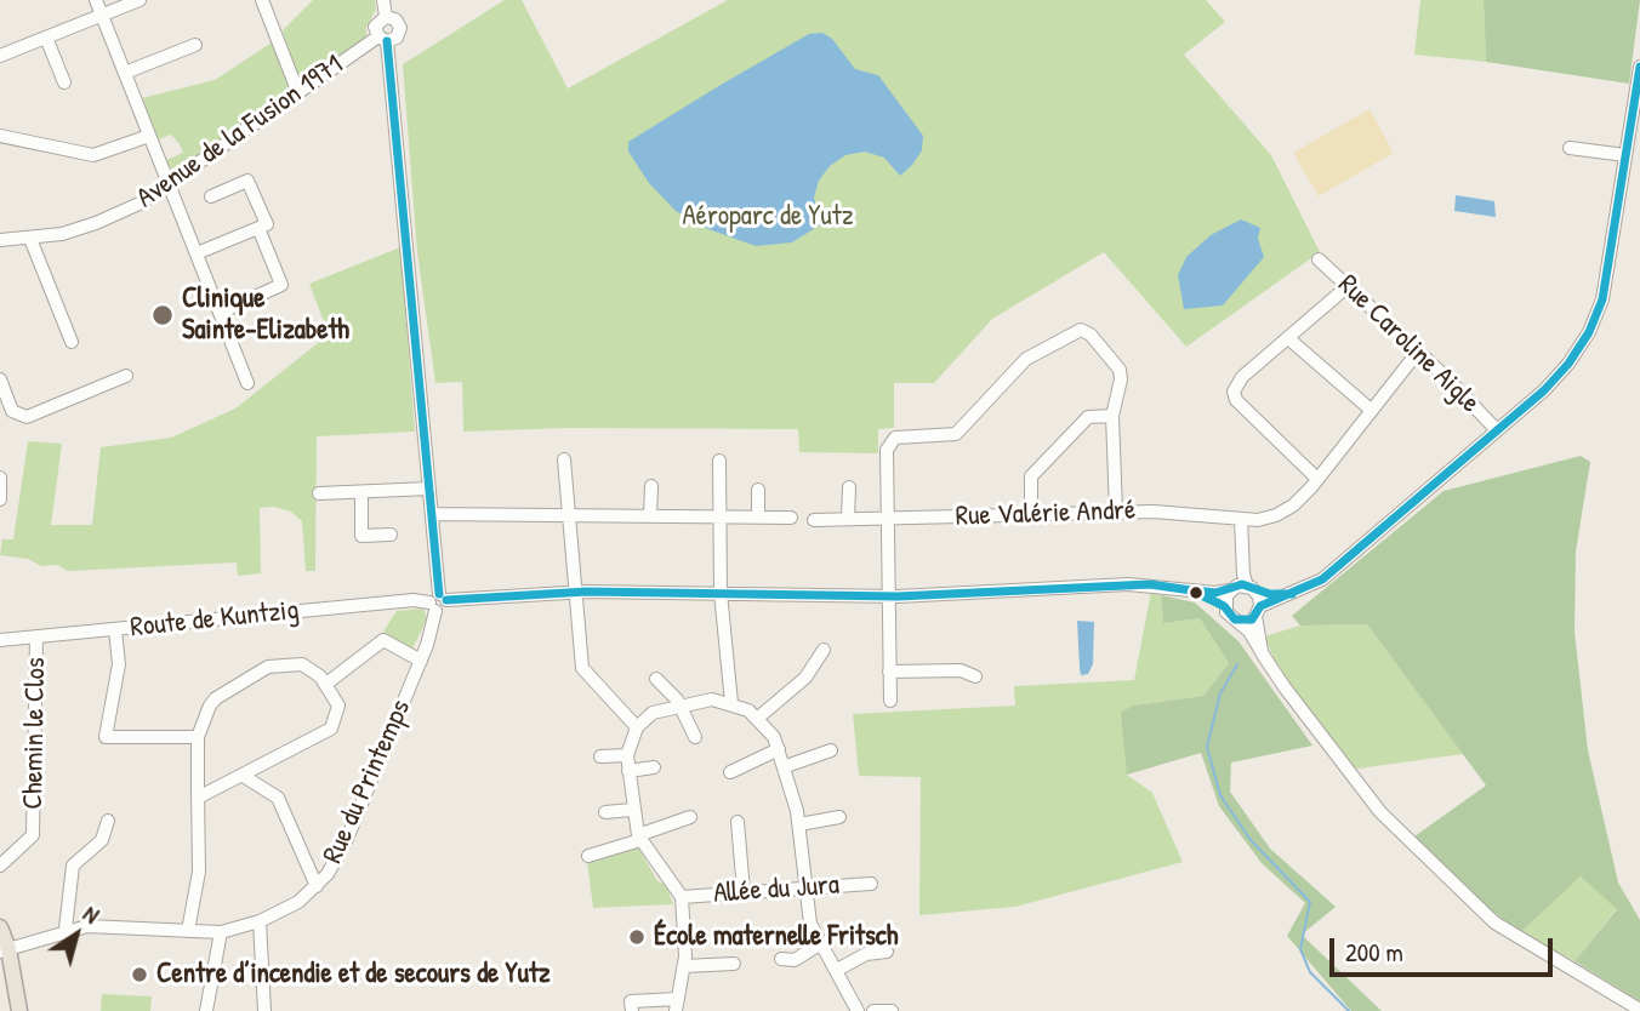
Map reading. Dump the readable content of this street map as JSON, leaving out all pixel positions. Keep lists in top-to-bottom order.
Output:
{
  "streets": {
    "street": [
      "Avenue de la Fusion 1971",
      "Rue Caroline Aigle",
      "Rue Valérie André",
      "Route de Kuntzig",
      "Chemin le Clos",
      "Rue du Printemps",
      "Allée du Jura"
    ]
  },
  "crossings": [
    ["Rue Caroline Aigle", "Rue Valérie André"],
    ["Route de Kuntzig", "Chemin le Clos"],
    ["Route de Kuntzig", "Rue du Printemps"]
  ],
  "parks": ["Aéroparc de Yutz"],
  "places": ["Clinique Sainte-Elizabeth", "École maternelle Fritsch", "Centre d’incendie et de secours de Yutz"],
  "scale_bar": "200 m",
  "north": "top right"
}
